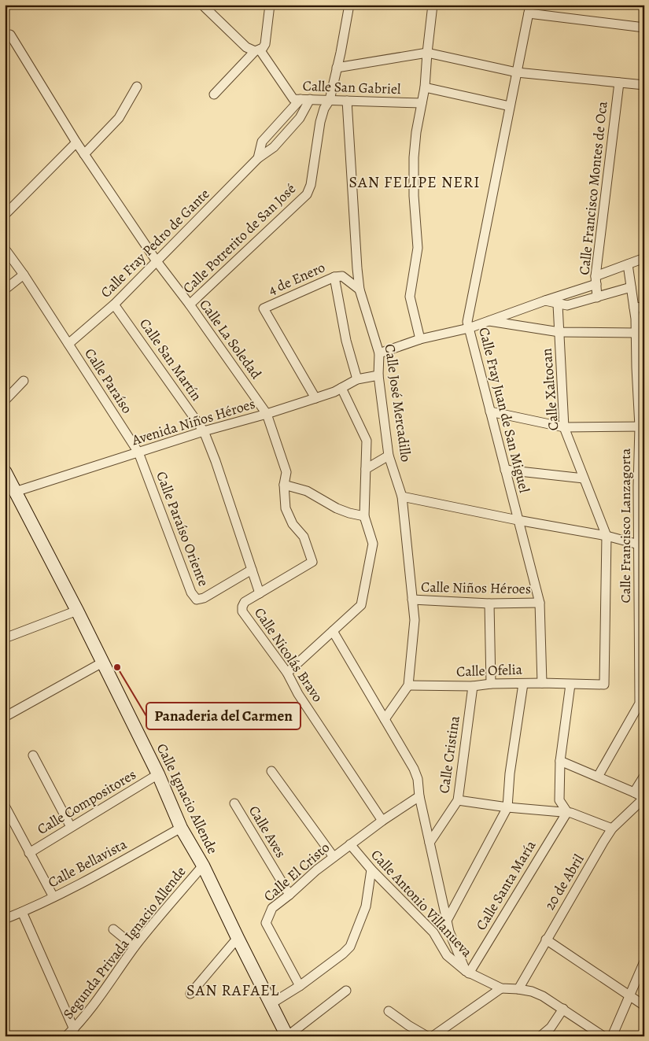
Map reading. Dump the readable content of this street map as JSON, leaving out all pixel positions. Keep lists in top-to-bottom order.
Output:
{
  "streets": {
    "street": [
      "Calle San Gabriel",
      "Calle Francisco Montes de Oca",
      "Calle Potrerito de San José",
      "Calle Fray Pedro de Gante",
      "4 de Enero",
      "Calle La Soledad",
      "Calle San Martín",
      "Calle Paraíso",
      "Calle Xaltocan",
      "Calle José Mercadillo",
      "Calle Fray Juan de San Miguel",
      "Avenida Niños Héroes",
      "Calle Francisco Lanzagorta",
      "Calle Paraíso Oriente",
      "Calle Niños Héroes",
      "Calle Nicolás Bravo",
      "Calle Ofelia",
      "Calle Cristina",
      "Calle Ignacio Allende",
      "Calle Compositores",
      "Calle Aves",
      "Calle Bellavista",
      "Calle El Cristo",
      "20 de Abril",
      "Calle Santa María",
      "Calle Antonio Villanueva",
      "Segunda Privada Ignacio Allende"
    ]
  },
  "crossings": [
    ["Calle San Gabriel", "Calle Potrerito de San José"],
    ["Calle San Gabriel", "Calle Fray Pedro de Gante"],
    ["Calle San Gabriel", "Calle José Mercadillo"],
    ["Calle Potrerito de San José", "Calle La Soledad"],
    ["Calle Fray Pedro de Gante", "Calle La Soledad"],
    ["Calle Fray Pedro de Gante", "Calle San Martín"],
    ["Calle Fray Pedro de Gante", "Calle Paraíso"],
    ["4 de Enero", "Calle José Mercadillo"],
    ["4 de Enero", "Avenida Niños Héroes"],
    ["Calle La Soledad", "Avenida Niños Héroes"],
    ["Calle La Soledad", "Calle Nicolás Bravo"],
    ["Calle San Martín", "Avenida Niños Héroes"],
    ["Calle San Martín", "Calle Nicolás Bravo"],
    ["Calle Paraíso", "Avenida Niños Héroes"],
    ["Calle Paraíso", "Calle Paraíso Oriente"],
    ["Calle Xaltocan", "Calle Ofelia"],
    ["Calle José Mercadillo", "Avenida Niños Héroes"],
    ["Calle José Mercadillo", "Calle Niños Héroes"],
    ["Calle José Mercadillo", "Calle Ofelia"],
    ["Calle Fray Juan de San Miguel", "Calle Niños Héroes"],
    ["Calle Fray Juan de San Miguel", "Calle Ofelia"],
    ["Avenida Niños Héroes", "Calle Paraíso Oriente"],
    ["Avenida Niños Héroes", "Calle Nicolás Bravo"],
    ["Avenida Niños Héroes", "Calle Ignacio Allende"],
    ["Calle Paraíso Oriente", "Calle Nicolás Bravo"],
    ["Calle Nicolás Bravo", "Calle El Cristo"],
    ["Calle Ofelia", "Calle Cristina"],
    ["Calle Ignacio Allende", "Calle Compositores"],
    ["Calle Ignacio Allende", "Calle Bellavista"],
    ["Calle Ignacio Allende", "Segunda Privada Ignacio Allende"],
    ["Calle Aves", "Calle El Cristo"],
    ["Calle El Cristo", "Calle Antonio Villanueva"],
    ["20 de Abril", "Calle Antonio Villanueva"],
    ["Calle Santa María", "Calle Antonio Villanueva"]
  ],
  "districts": ["SAN FELIPE NERI", "SAN RAFAEL"],
  "places": ["Panaderia del Carmen"]
}
